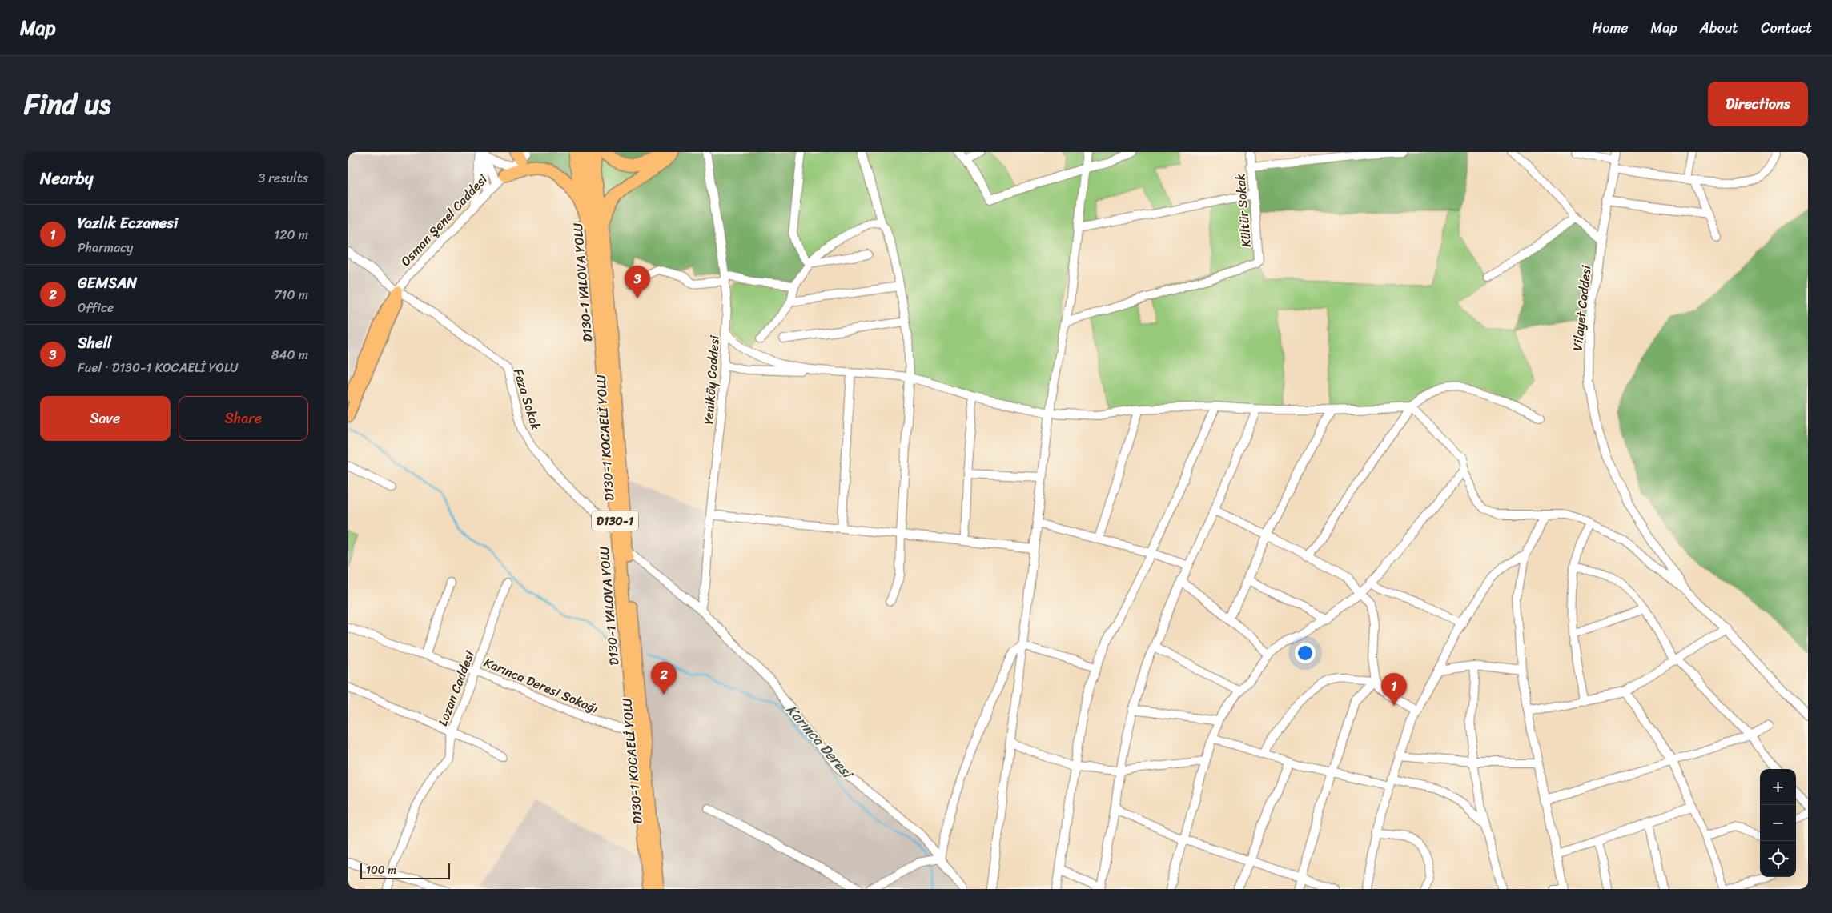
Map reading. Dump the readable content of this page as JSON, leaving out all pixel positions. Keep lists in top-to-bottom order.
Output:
{
  "streets": {
    "highway": ["D130-1 YALOVA YOLU", "D130-1 KOCAELİ YOLU", "D130-1"],
    "main road": ["Osman Şenel Caddesi"],
    "street": [
      "Kültür Sokak",
      "Vilayet Caddesi",
      "Yeniköy Caddesi",
      "Feza Sokak",
      "Karınca Deresi Sokağı",
      "Lozan Caddesi"
    ]
  },
  "crossings": [
    ["Osman Şenel Caddesi", "Feza Sokak"],
    ["D130-1 YALOVA YOLU", "Feza Sokak"],
    ["D130-1 YALOVA YOLU", "Karınca Deresi Sokağı"],
    ["Karınca Deresi Sokağı", "Lozan Caddesi"]
  ],
  "water": ["Karınca Deresi"],
  "scale_bar": "100 m",
  "page": {
    "header": "Map",
    "nav": [
      "Home",
      "Map",
      "About",
      "Contact"
    ],
    "title": "Find us",
    "buttons": [
      "Directions",
      ["Save", "Share"]
    ],
    "heading": ["Nearby", "3 results"],
    "list": [
      {
        "mark": "1",
        "name": "Yazlık Eczanesi",
        "note": "Pharmacy",
        "value": "120 m"
      },
      {
        "mark": "2",
        "name": "GEMSAN",
        "note": "Office",
        "value": "710 m"
      },
      {
        "mark": "3",
        "name": "Shell",
        "note": "Fuel · D130-1 KOCAELİ YOLU",
        "value": "840 m"
      }
    ],
    "pins": ["3", "2", "1"],
    "map_buttons": ["+", "−"],
    "scale": "100 m"
  }
}
